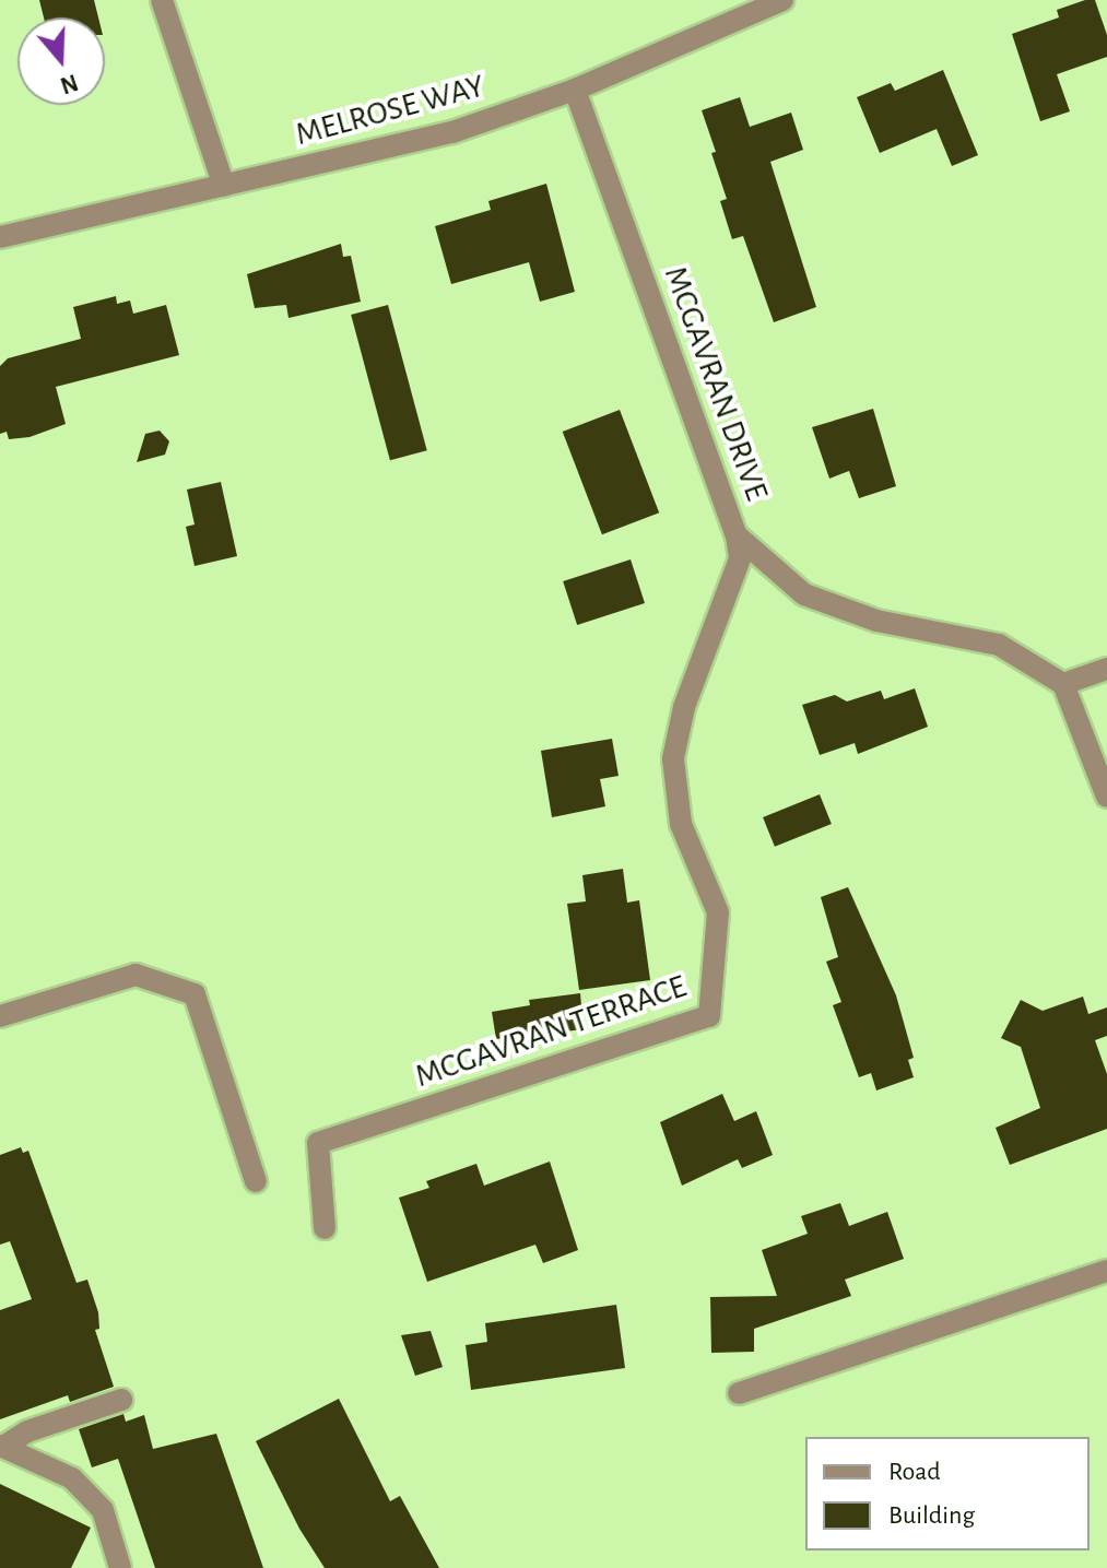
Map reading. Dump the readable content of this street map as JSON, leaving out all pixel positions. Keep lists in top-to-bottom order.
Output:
{
  "streets": {
    "street": ["MELROSE WAY", "MCGAVRAN DRIVE", "MCGAVRAN TERRACE"]
  },
  "crossings": [
    ["MELROSE WAY", "MCGAVRAN DRIVE"],
    ["MCGAVRAN DRIVE", "MCGAVRAN TERRACE"]
  ],
  "legend": ["Road", "Building"],
  "north": "bottom"
}
